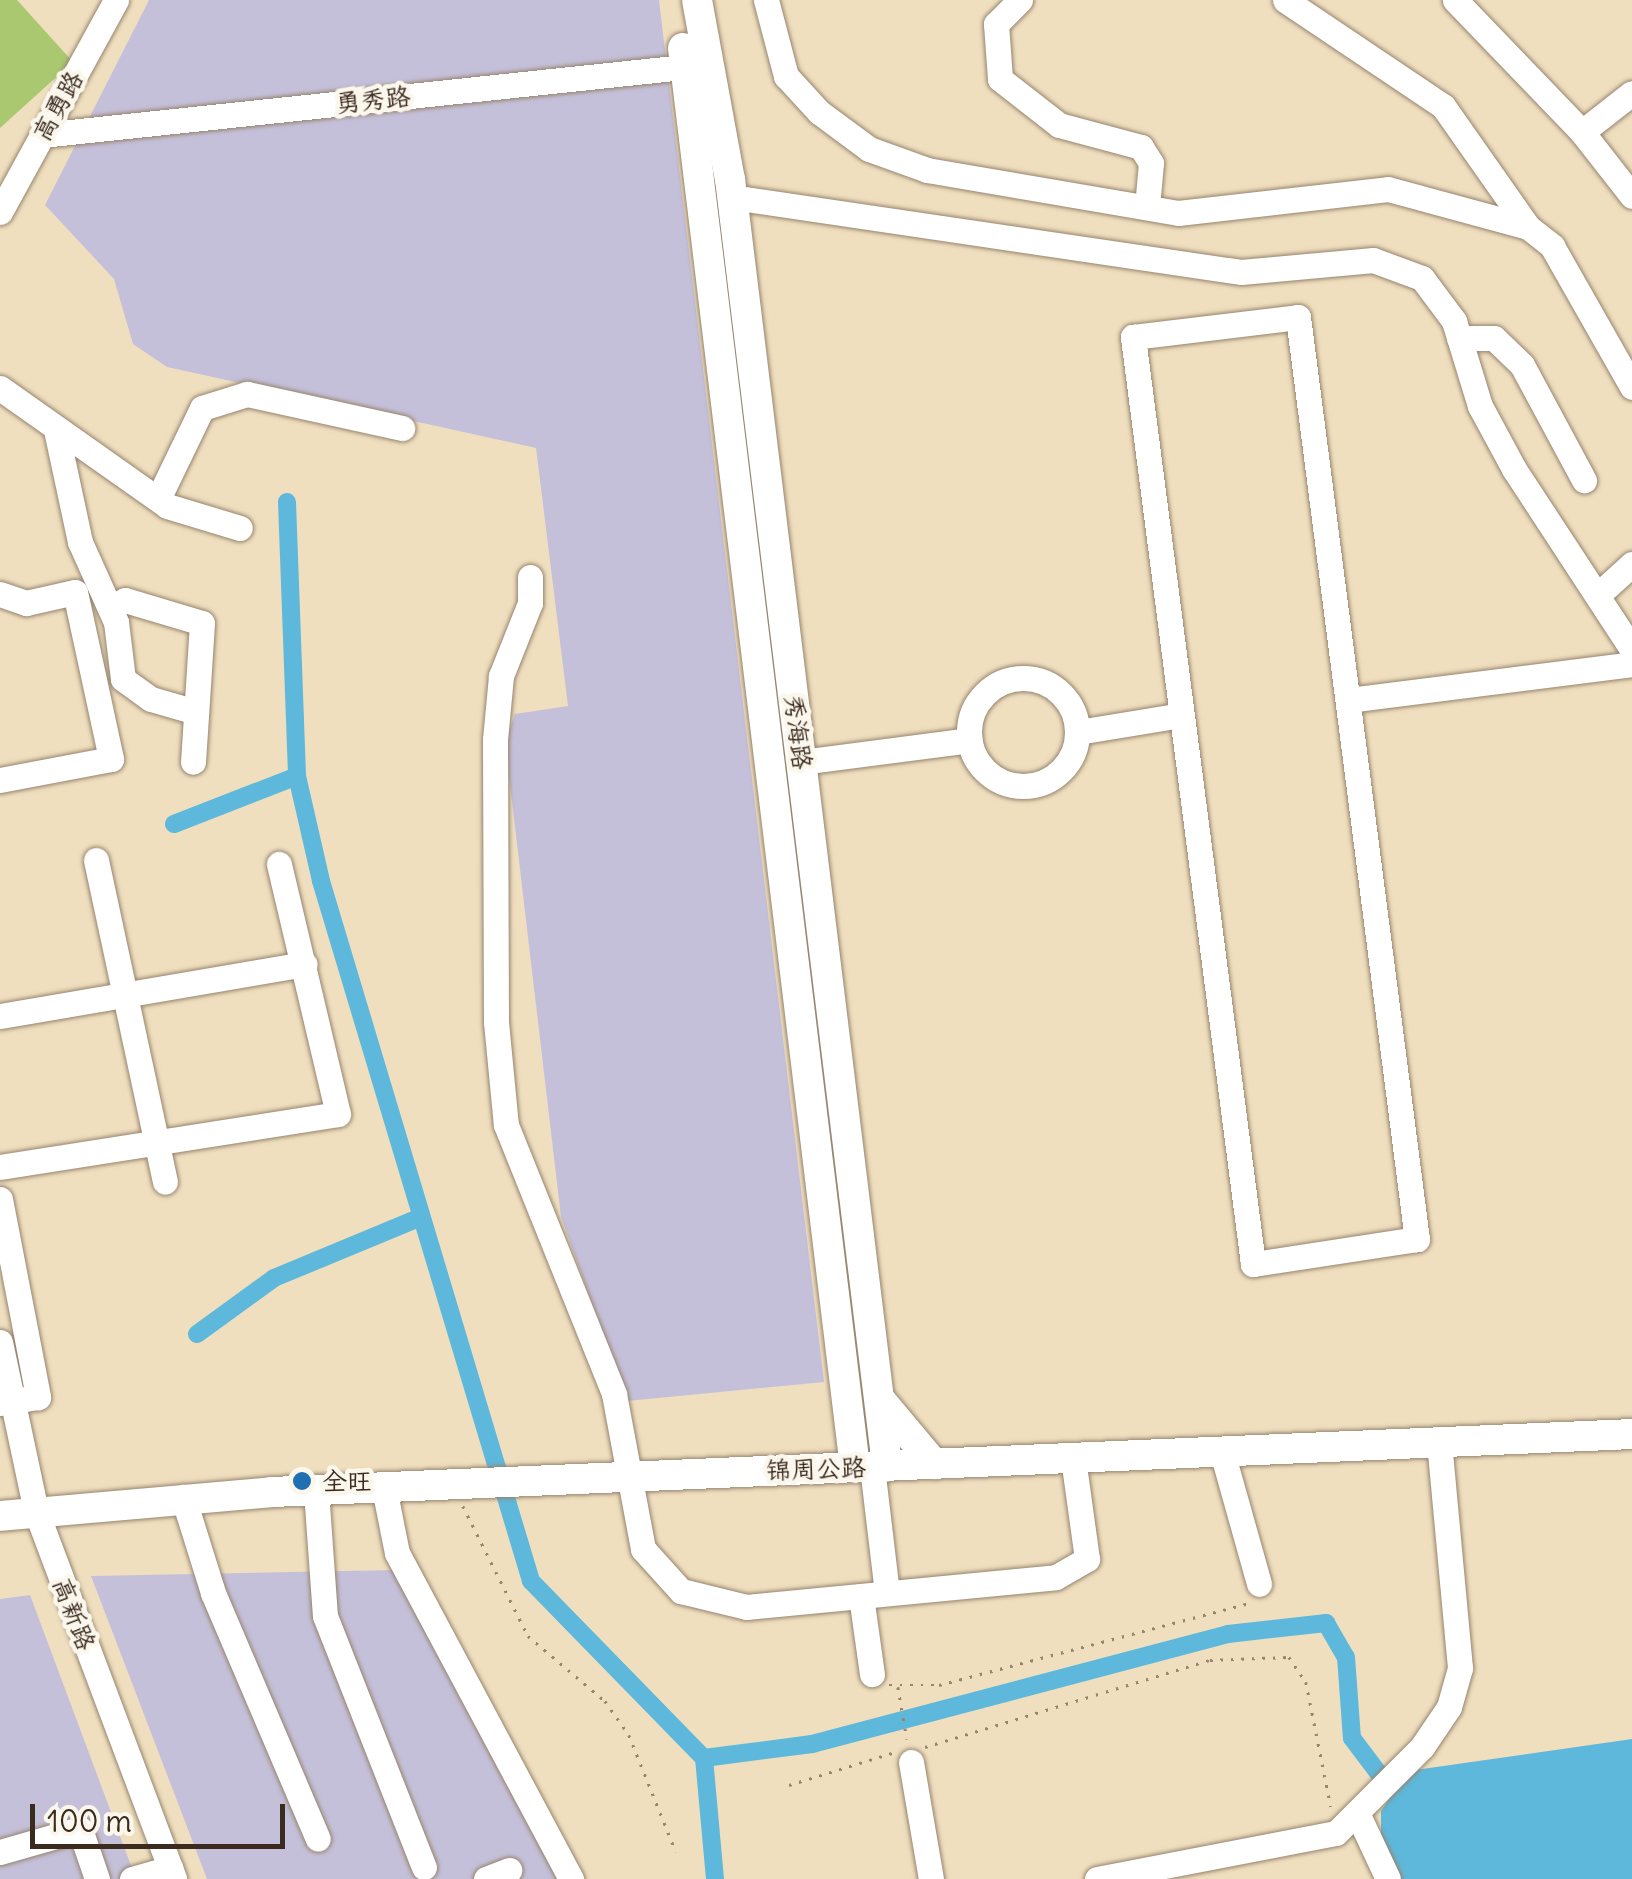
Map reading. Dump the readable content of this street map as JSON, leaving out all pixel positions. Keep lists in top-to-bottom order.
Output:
{
  "streets": {
    "main road": ["秀海路", "锦周公路"],
    "street": ["勇秀路", "高勇路", "高新路"]
  },
  "crossings": [
    ["勇秀路", "高勇路"],
    ["勇秀路", "秀海路"],
    ["秀海路", "锦周公路"],
    ["锦周公路", "高新路"]
  ],
  "places": ["全旺"],
  "scale_bar": "100 m"
}
